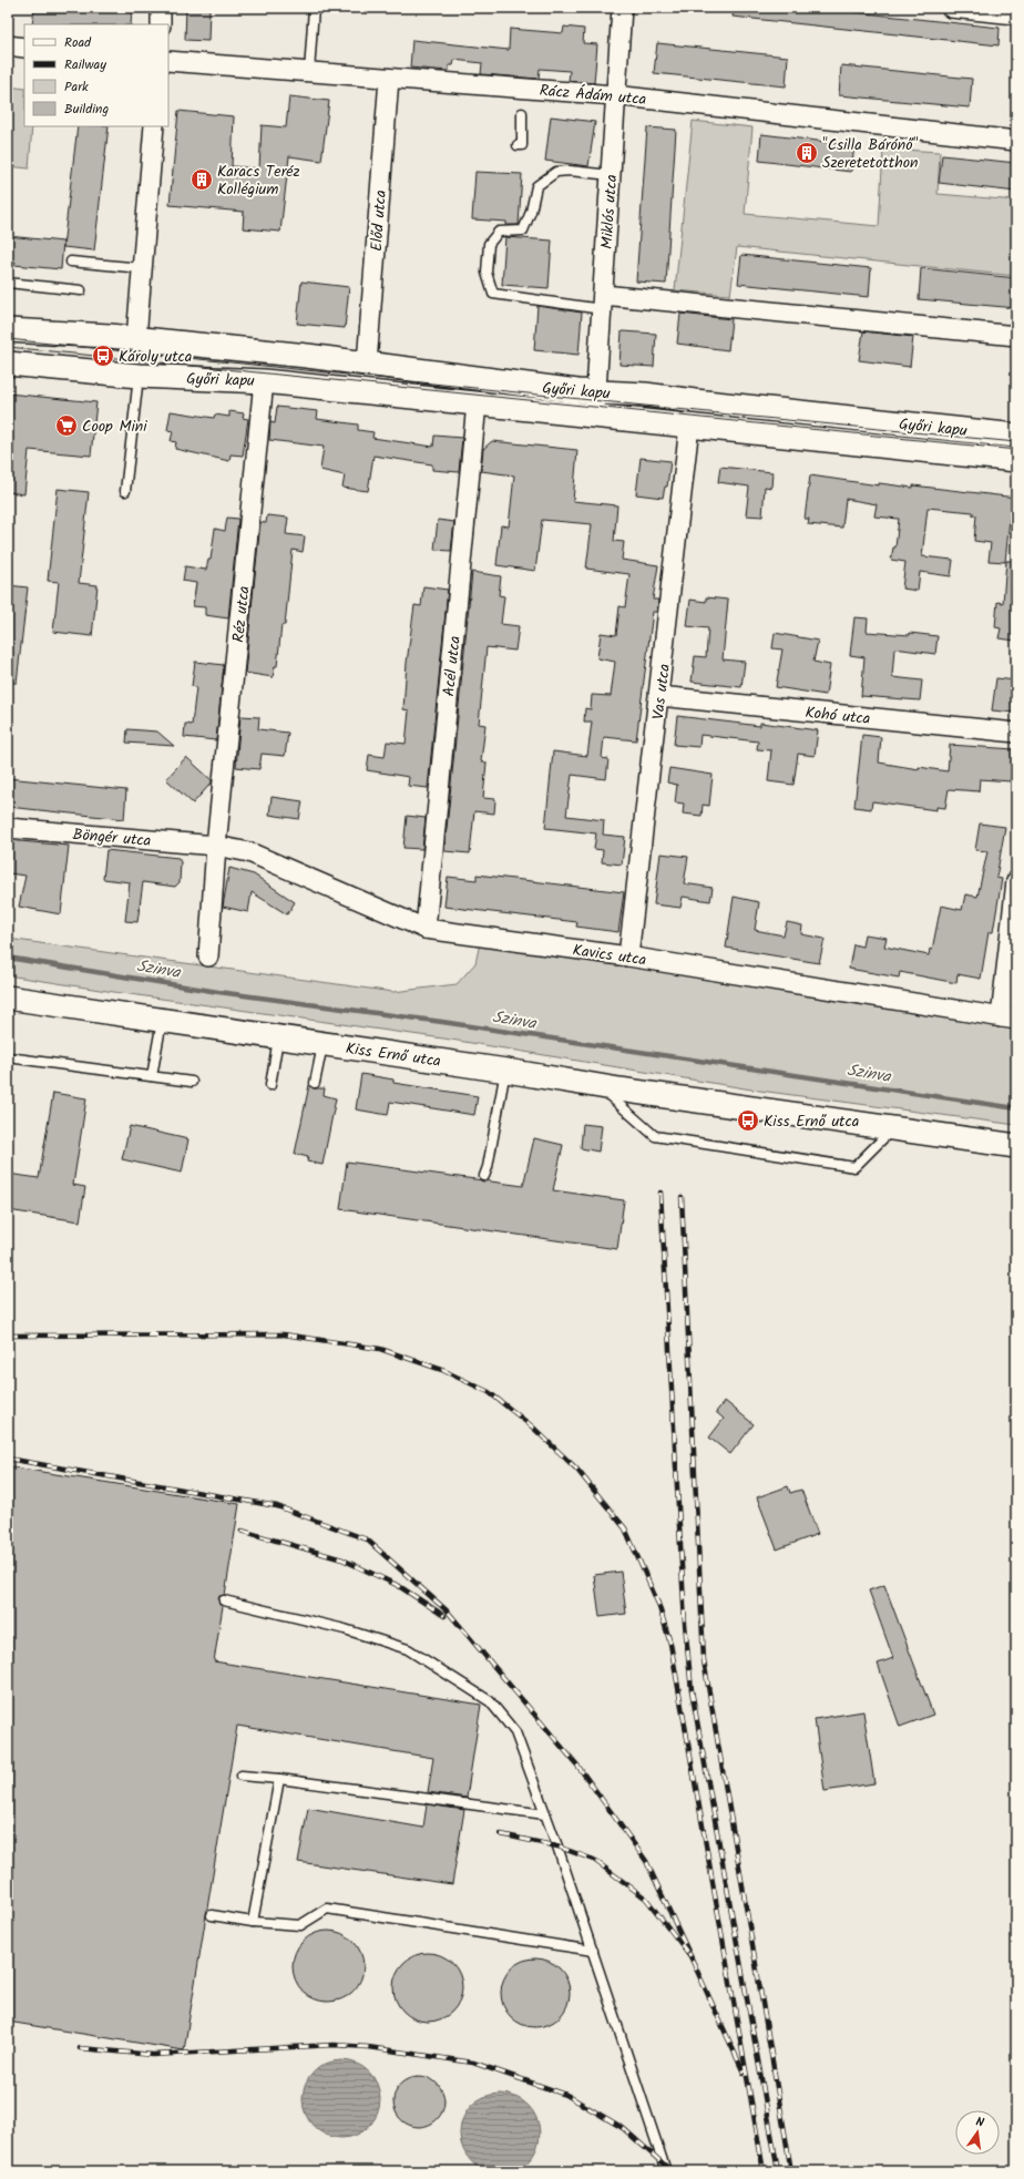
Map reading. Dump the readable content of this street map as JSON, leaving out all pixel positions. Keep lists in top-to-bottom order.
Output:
{
  "streets": {
    "street": [
      "Rácz Ádám utca",
      "Miklós utca",
      "Előd utca",
      "Győri kapu",
      "Réz utca",
      "Acél utca",
      "Vas utca",
      "Kohó utca",
      "Böngér utca",
      "Kavics utca",
      "Kiss Ernő utca"
    ]
  },
  "crossings": [
    ["Rácz Ádám utca", "Miklós utca"],
    ["Rácz Ádám utca", "Előd utca"],
    ["Miklós utca", "Győri kapu"],
    ["Előd utca", "Győri kapu"],
    ["Győri kapu", "Réz utca"],
    ["Győri kapu", "Acél utca"],
    ["Győri kapu", "Vas utca"],
    ["Réz utca", "Böngér utca"],
    ["Réz utca", "Kavics utca"],
    ["Acél utca", "Kavics utca"],
    ["Vas utca", "Kohó utca"],
    ["Vas utca", "Kavics utca"],
    ["Böngér utca", "Kavics utca"]
  ],
  "water": ["Szinva"],
  "places": {
    "building": ["\"Csilla Bárónő\" Szeretetotthon", "Karacs Teréz Kollégium"],
    "bus stop": ["Károly utca", "Kiss Ernő utca"],
    "supermarket": ["Coop Mini"]
  },
  "legend": [
    "Road",
    "Railway",
    "Park",
    "Building"
  ],
  "north": "top"
}
